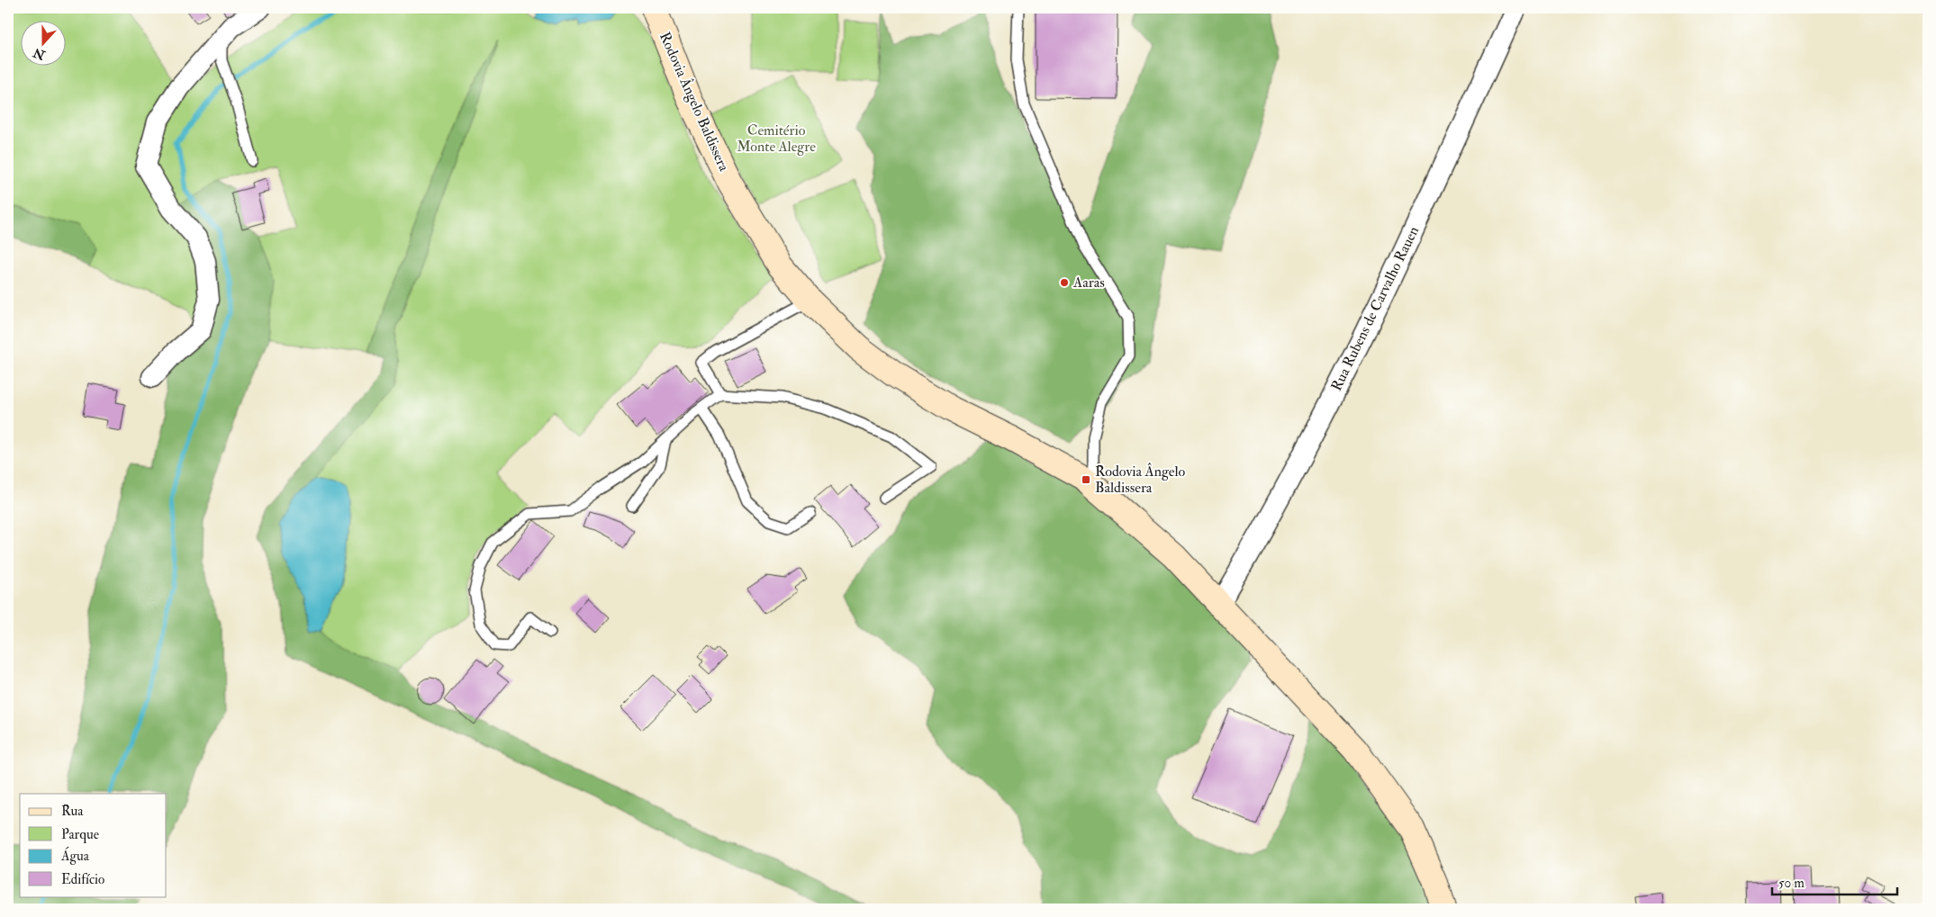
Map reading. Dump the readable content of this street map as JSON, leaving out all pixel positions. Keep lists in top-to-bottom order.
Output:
{
  "streets": {
    "street": ["Rodovia Ângelo Baldissera", "Rua Rubens de Carvalho Rauen"]
  },
  "crossings": [
    ["Rodovia Ângelo Baldissera", "Rua Rubens de Carvalho Rauen"]
  ],
  "parks": ["Cemitério Monte Alegre"],
  "places": {
    "other": ["Aaras"],
    "transit": ["Rodovia Ângelo Baldissera"]
  },
  "legend": [
    "Rua",
    "Parque",
    "Água",
    "Edifício"
  ],
  "scale_bar": "50 m",
  "north": "bottom"
}
